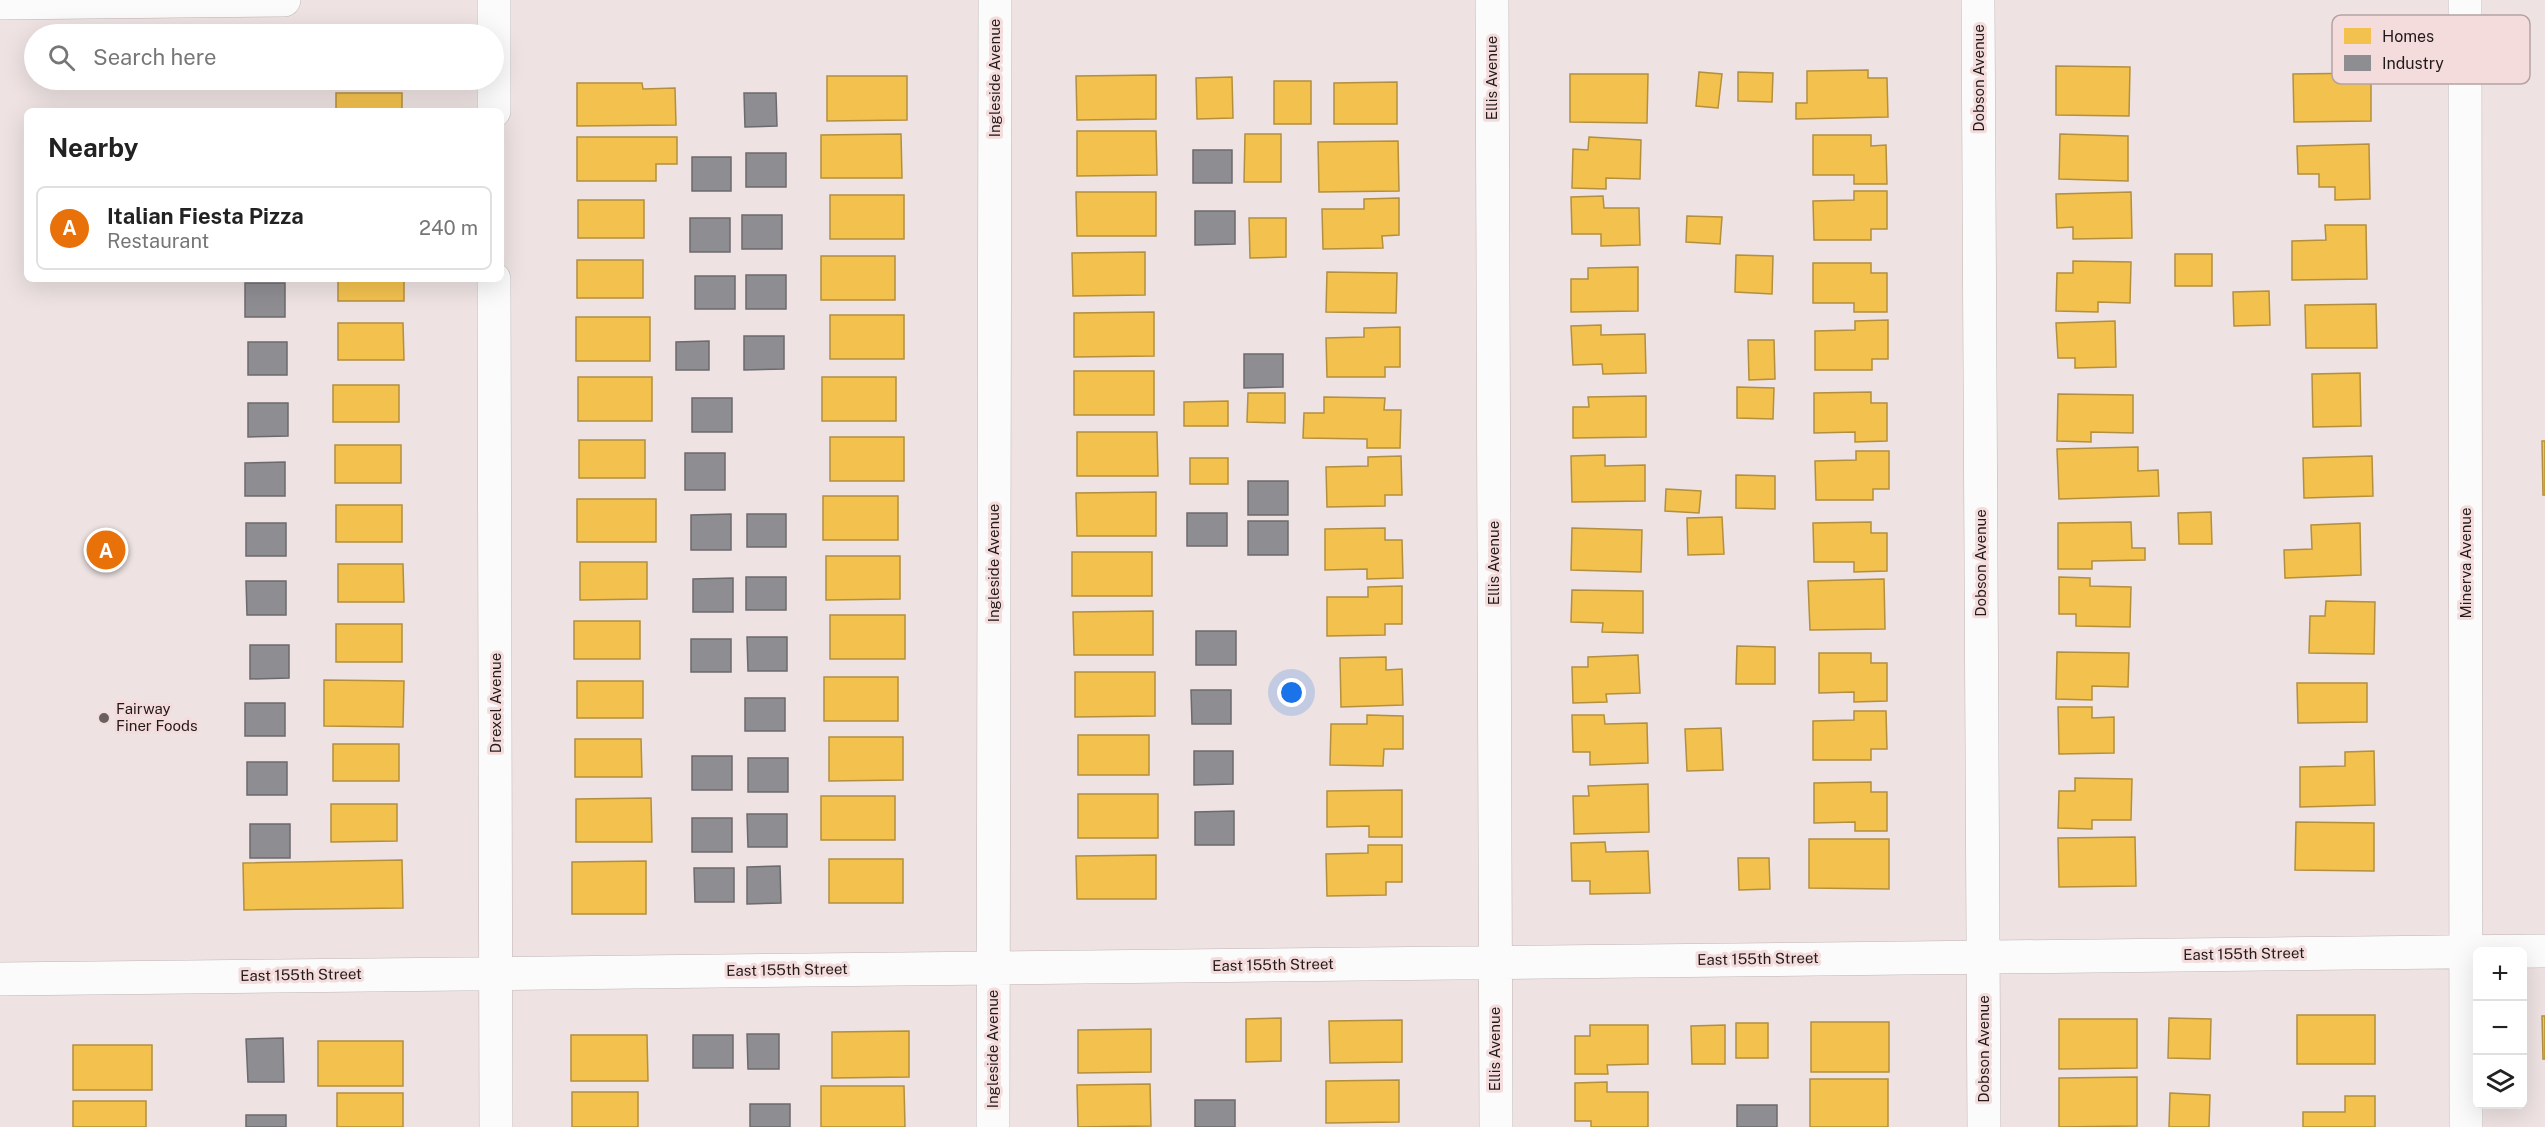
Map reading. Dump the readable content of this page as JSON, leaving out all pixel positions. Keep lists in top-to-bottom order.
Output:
{
  "streets": {
    "street": [
      "Ingleside Avenue",
      "Ellis Avenue",
      "Dobson Avenue",
      "Minerva Avenue",
      "Drexel Avenue",
      "East 155th Street"
    ]
  },
  "crossings": [
    ["Ingleside Avenue", "East 155th Street"],
    ["Ellis Avenue", "East 155th Street"],
    ["Dobson Avenue", "East 155th Street"],
    ["Minerva Avenue", "East 155th Street"],
    ["Drexel Avenue", "East 155th Street"]
  ],
  "places": ["Fairway Finer Foods"],
  "legend": ["Homes", "Industry"],
  "page": {
    "search": "Search here",
    "heading": "Nearby",
    "list": [
      {
        "mark": "A",
        "name": "Italian Fiesta Pizza",
        "note": "Restaurant",
        "value": "240 m"
      }
    ],
    "pins": "A",
    "map_buttons": ["+", "−"]
  }
}
